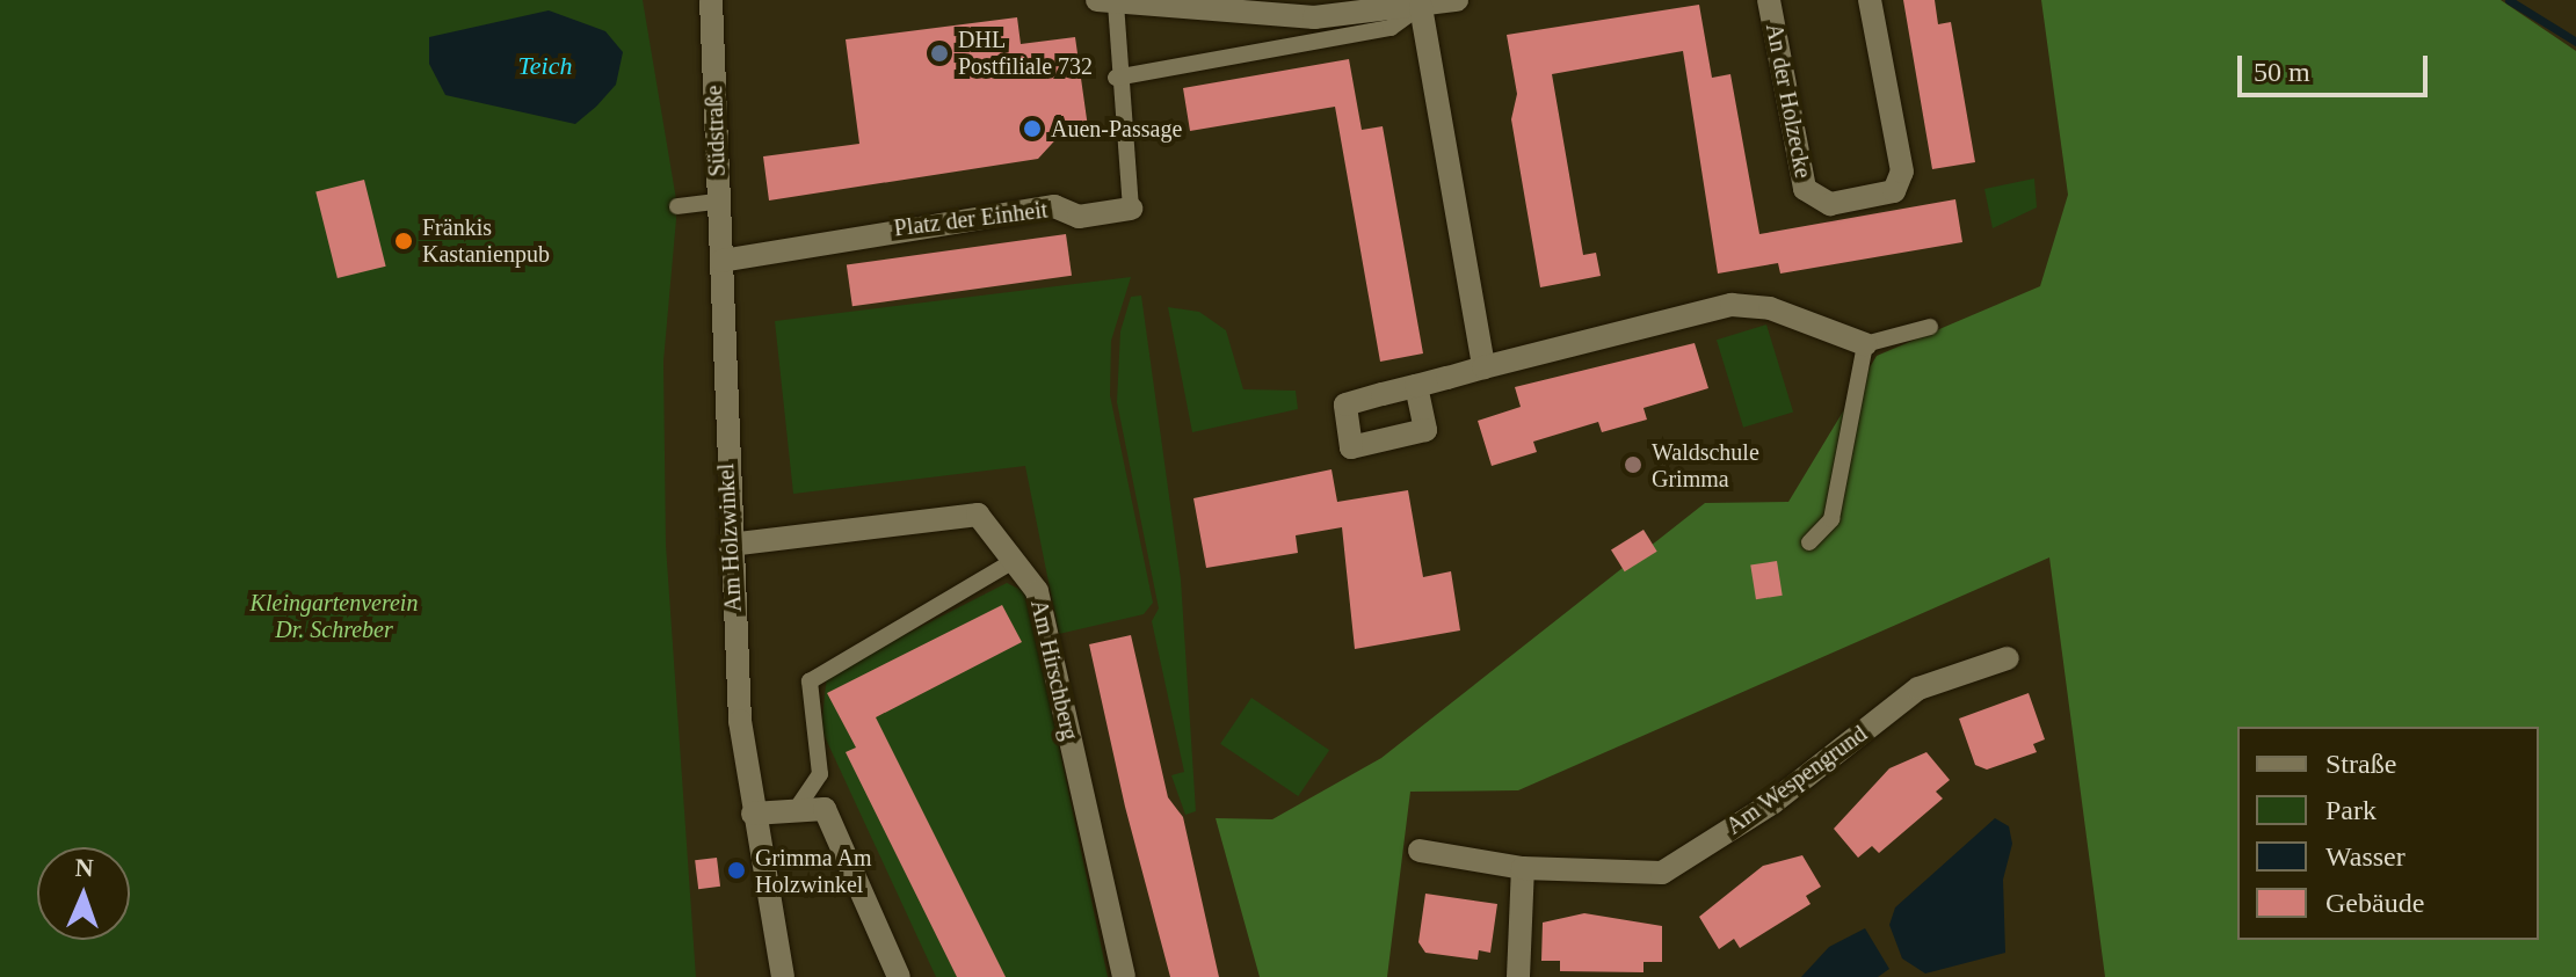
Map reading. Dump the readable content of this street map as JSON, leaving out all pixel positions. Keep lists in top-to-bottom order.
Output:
{
  "streets": {
    "street": [
      "An der Holzecke",
      "Südstraße",
      "Platz der Einheit",
      "Am Holzwinkel",
      "Am Hirschberg",
      "Am Wespengrund"
    ]
  },
  "crossings": [
    ["Südstraße", "Platz der Einheit"],
    ["Südstraße", "Am Holzwinkel"],
    ["Platz der Einheit", "Am Holzwinkel"],
    ["Am Holzwinkel", "Am Hirschberg"]
  ],
  "water": ["Teich"],
  "parks": ["Kleingartenverein Dr. Schreber"],
  "places": [
    "DHL Postfiliale 732",
    "Auen-Passage",
    "Fränkis Kastanienpub",
    "Waldschule Grimma",
    "Grimma Am Holzwinkel"
  ],
  "legend": [
    "Straße",
    "Park",
    "Wasser",
    "Gebäude"
  ],
  "scale_bar": "50 m",
  "north": "top"
}
